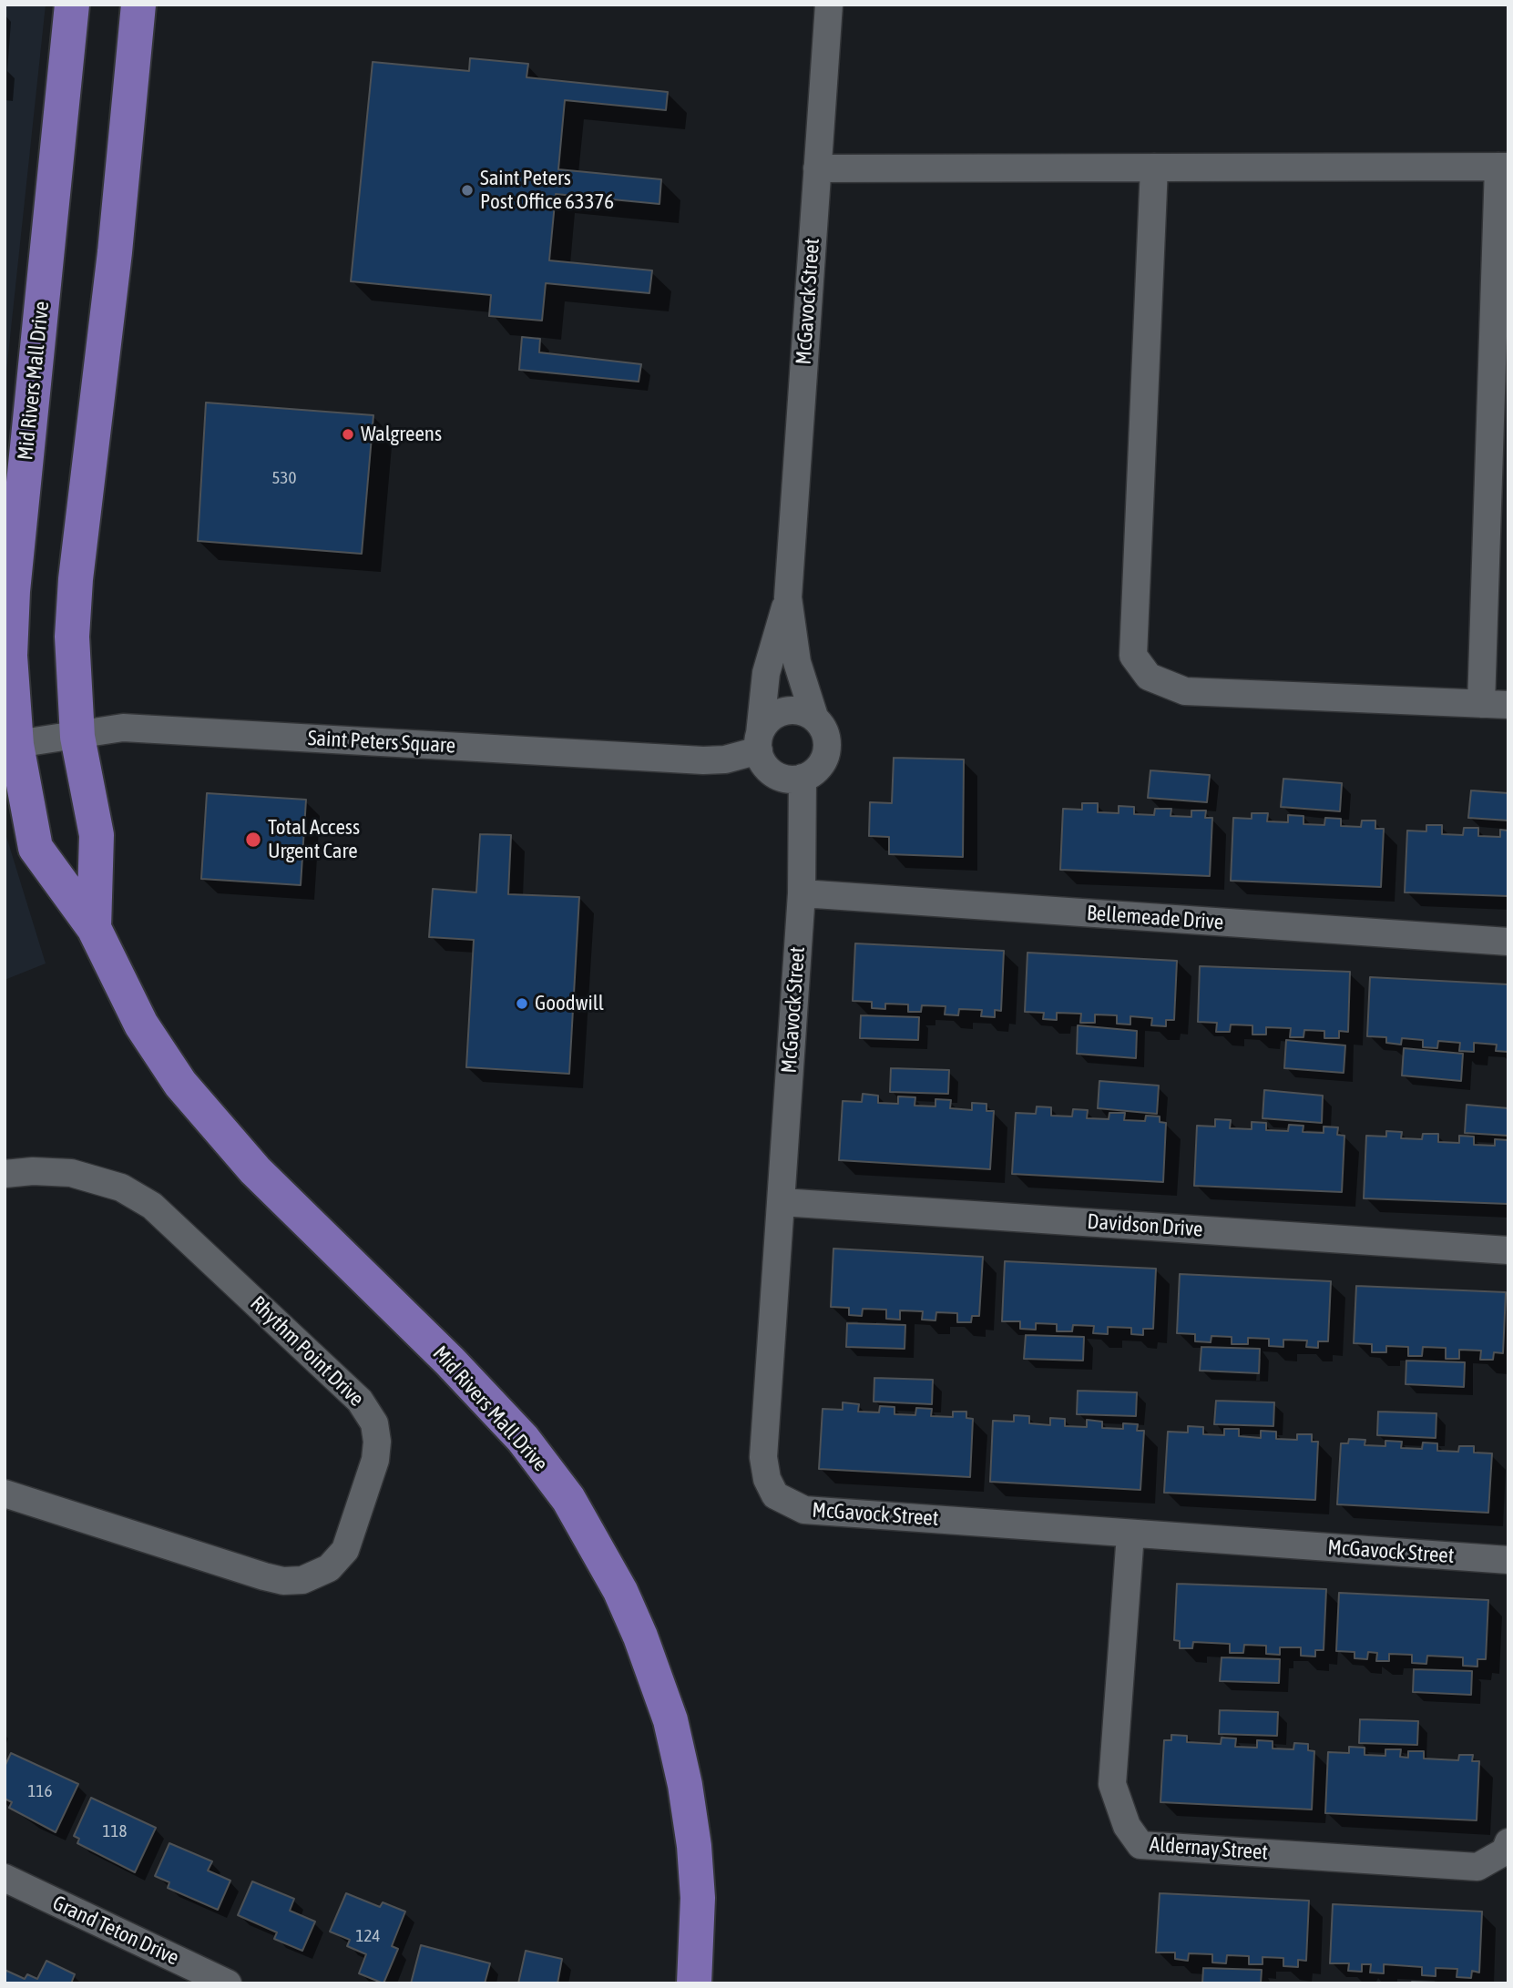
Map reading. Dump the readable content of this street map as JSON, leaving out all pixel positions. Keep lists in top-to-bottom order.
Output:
{
  "streets": {
    "main road": ["Mid Rivers Mall Drive"],
    "street": [
      "McGavock Street",
      "Saint Peters Square",
      "Bellemeade Drive",
      "Davidson Drive",
      "Rhythm Point Drive",
      "Aldernay Street",
      "Grand Teton Drive"
    ]
  },
  "crossings": [
    ["McGavock Street", "Saint Peters Square"],
    ["McGavock Street", "Bellemeade Drive"],
    ["McGavock Street", "Davidson Drive"],
    ["McGavock Street", "Aldernay Street"],
    ["Mid Rivers Mall Drive", "Saint Peters Square"]
  ],
  "places": [
    "Saint Peters Post Office 63376",
    "Walgreens",
    "Total Access Urgent Care",
    "Goodwill"
  ],
  "house_numbers": [
    "530",
    "116",
    "118",
    "124"
  ]
}
